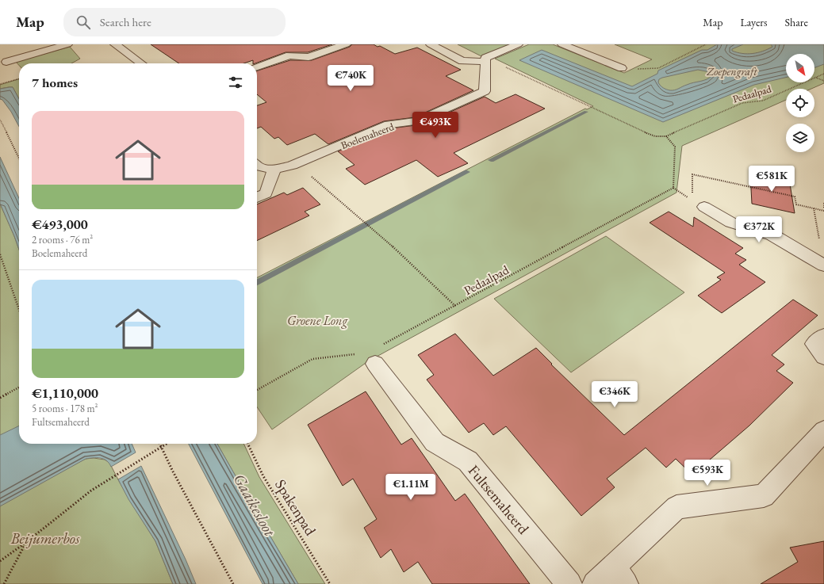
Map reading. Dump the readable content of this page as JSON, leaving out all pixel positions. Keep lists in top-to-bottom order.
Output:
{
  "streets": {
    "street": ["Boelemaheerd", "Fultsemaheerd"],
    "path": ["Pedaalpad", "Spakenpad"]
  },
  "crossings": [
    ["Pedaalpad", "Boelemaheerd"],
    ["Pedaalpad", "Fultsemaheerd"]
  ],
  "water": ["Zoepengraft", "Gaaikesloot"],
  "parks": ["Groene Long", "Beijumerbos"],
  "north": "bottom right",
  "page": {
    "header": "Map",
    "search": "Search here",
    "nav": ["Map", "Layers", "Share"],
    "heading": "7 homes",
    "price": [
      "€740K",
      "€493K",
      "€581K",
      "€372K",
      "€346K",
      "€593K",
      "€1.11M"
    ],
    "list": [
      {
        "name": "€493,000",
        "note": "2 rooms · 76 m² · Boelemaheerd"
      },
      {
        "name": "€1,110,000",
        "note": "5 rooms · 178 m² · Fultsemaheerd"
      }
    ]
  }
}
